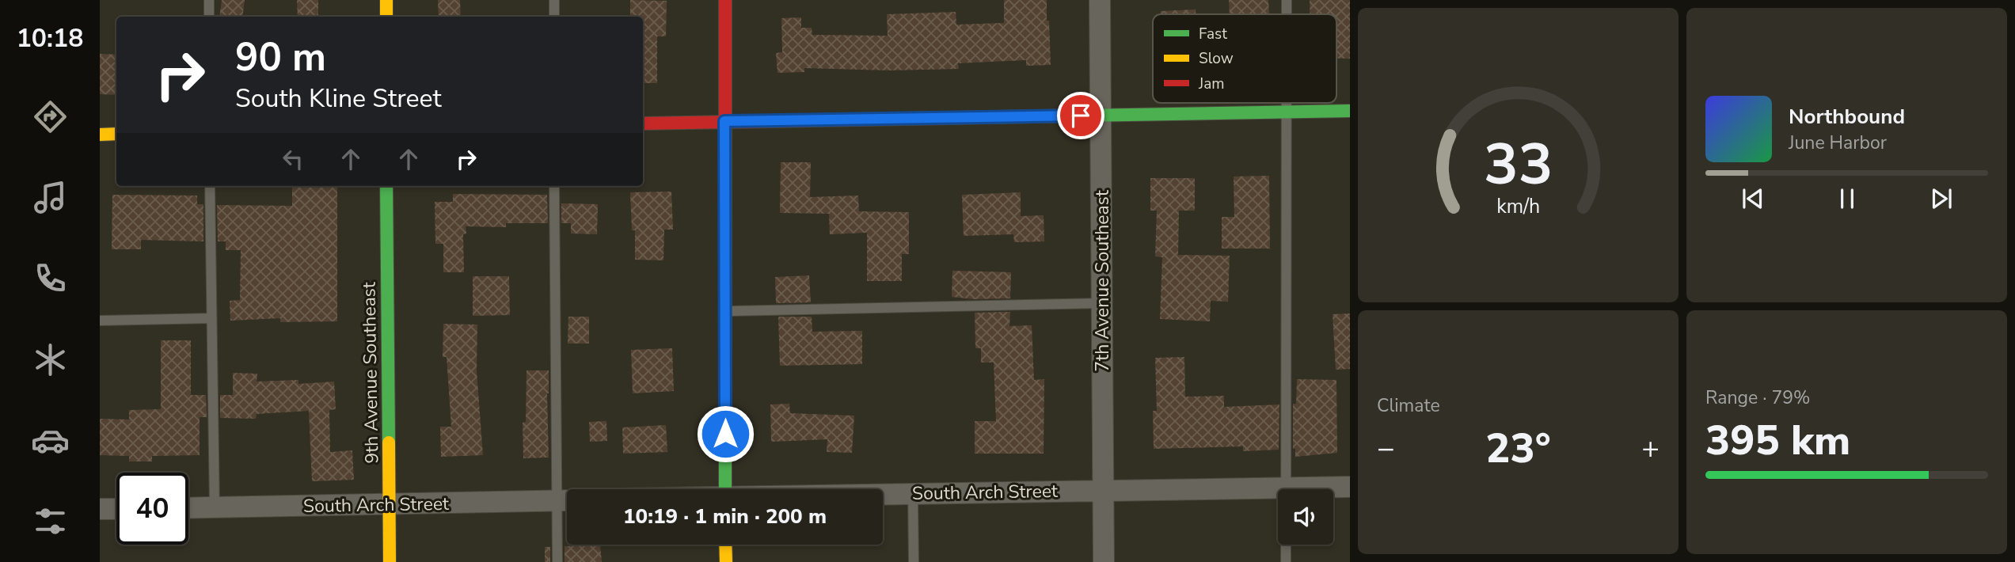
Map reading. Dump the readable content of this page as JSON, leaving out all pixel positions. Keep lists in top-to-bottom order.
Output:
{
  "streets": {
    "street": ["7th Avenue Southeast", "9th Avenue Southeast", "South Arch Street"]
  },
  "crossings": [
    ["7th Avenue Southeast", "South Arch Street"],
    ["9th Avenue Southeast", "South Arch Street"]
  ],
  "legend": ["Fast", "Slow", "Jam"],
  "page": {
    "tabs": "10:18",
    "turn": ["90 m", "South Kline Street"],
    "song": ["Northbound", "June Harbor"],
    "tile": [
      "Climate",
      ["Range · 79%", "395 km"]
    ],
    "heat": ["−", "23°", "+"],
    "limit": "40",
    "trip": "10:19 · 1 min · 200 m",
    "gauge": ["33", "km/h"]
  }
}
